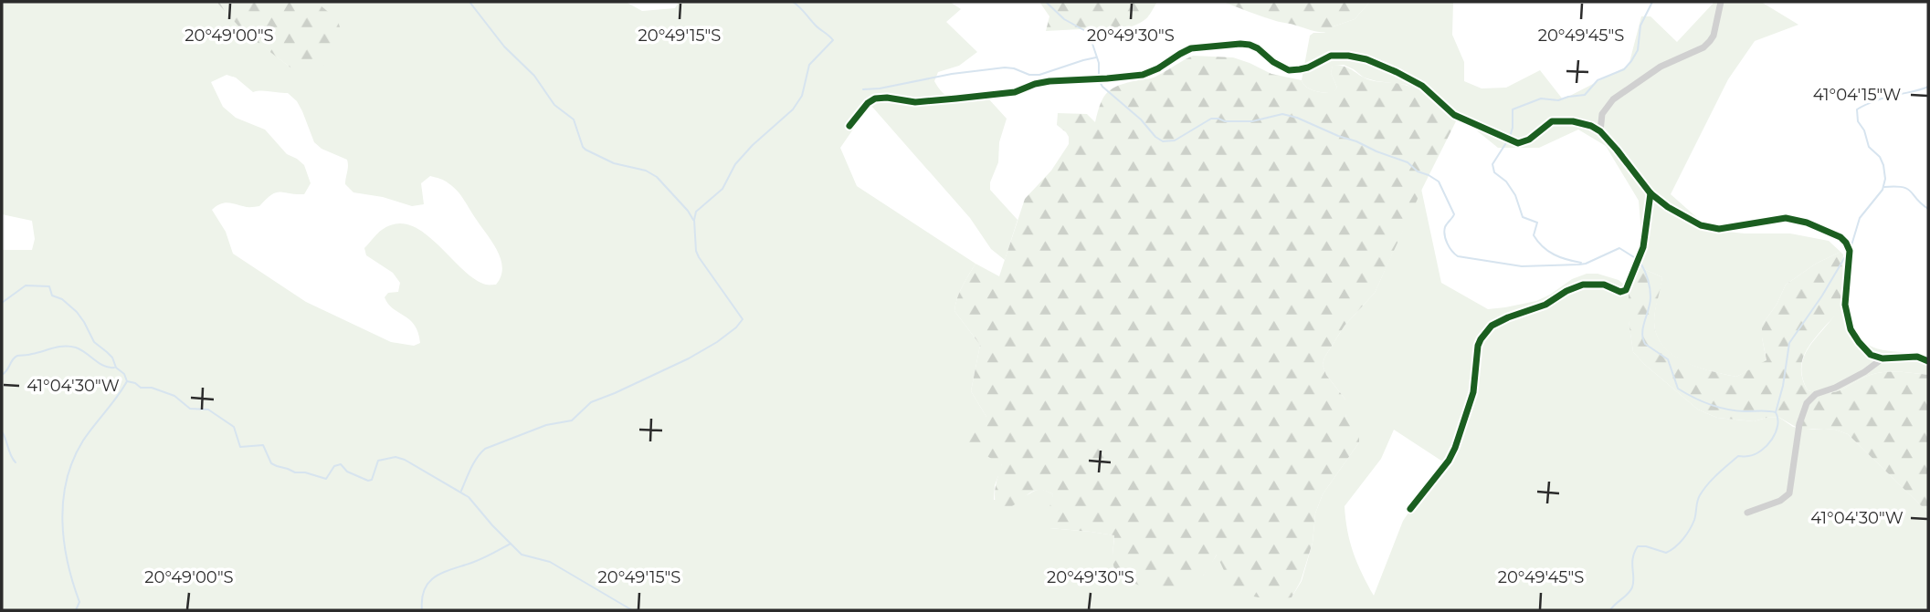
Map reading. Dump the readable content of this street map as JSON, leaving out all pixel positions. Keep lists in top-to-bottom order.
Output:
{
  "coordinates": [
    "20°49'00\"S",
    "20°49'15\"S",
    "20°49'30\"S",
    "20°49'45\"S",
    "41°04'15\"W",
    "41°04'30\"W"
  ]
}
